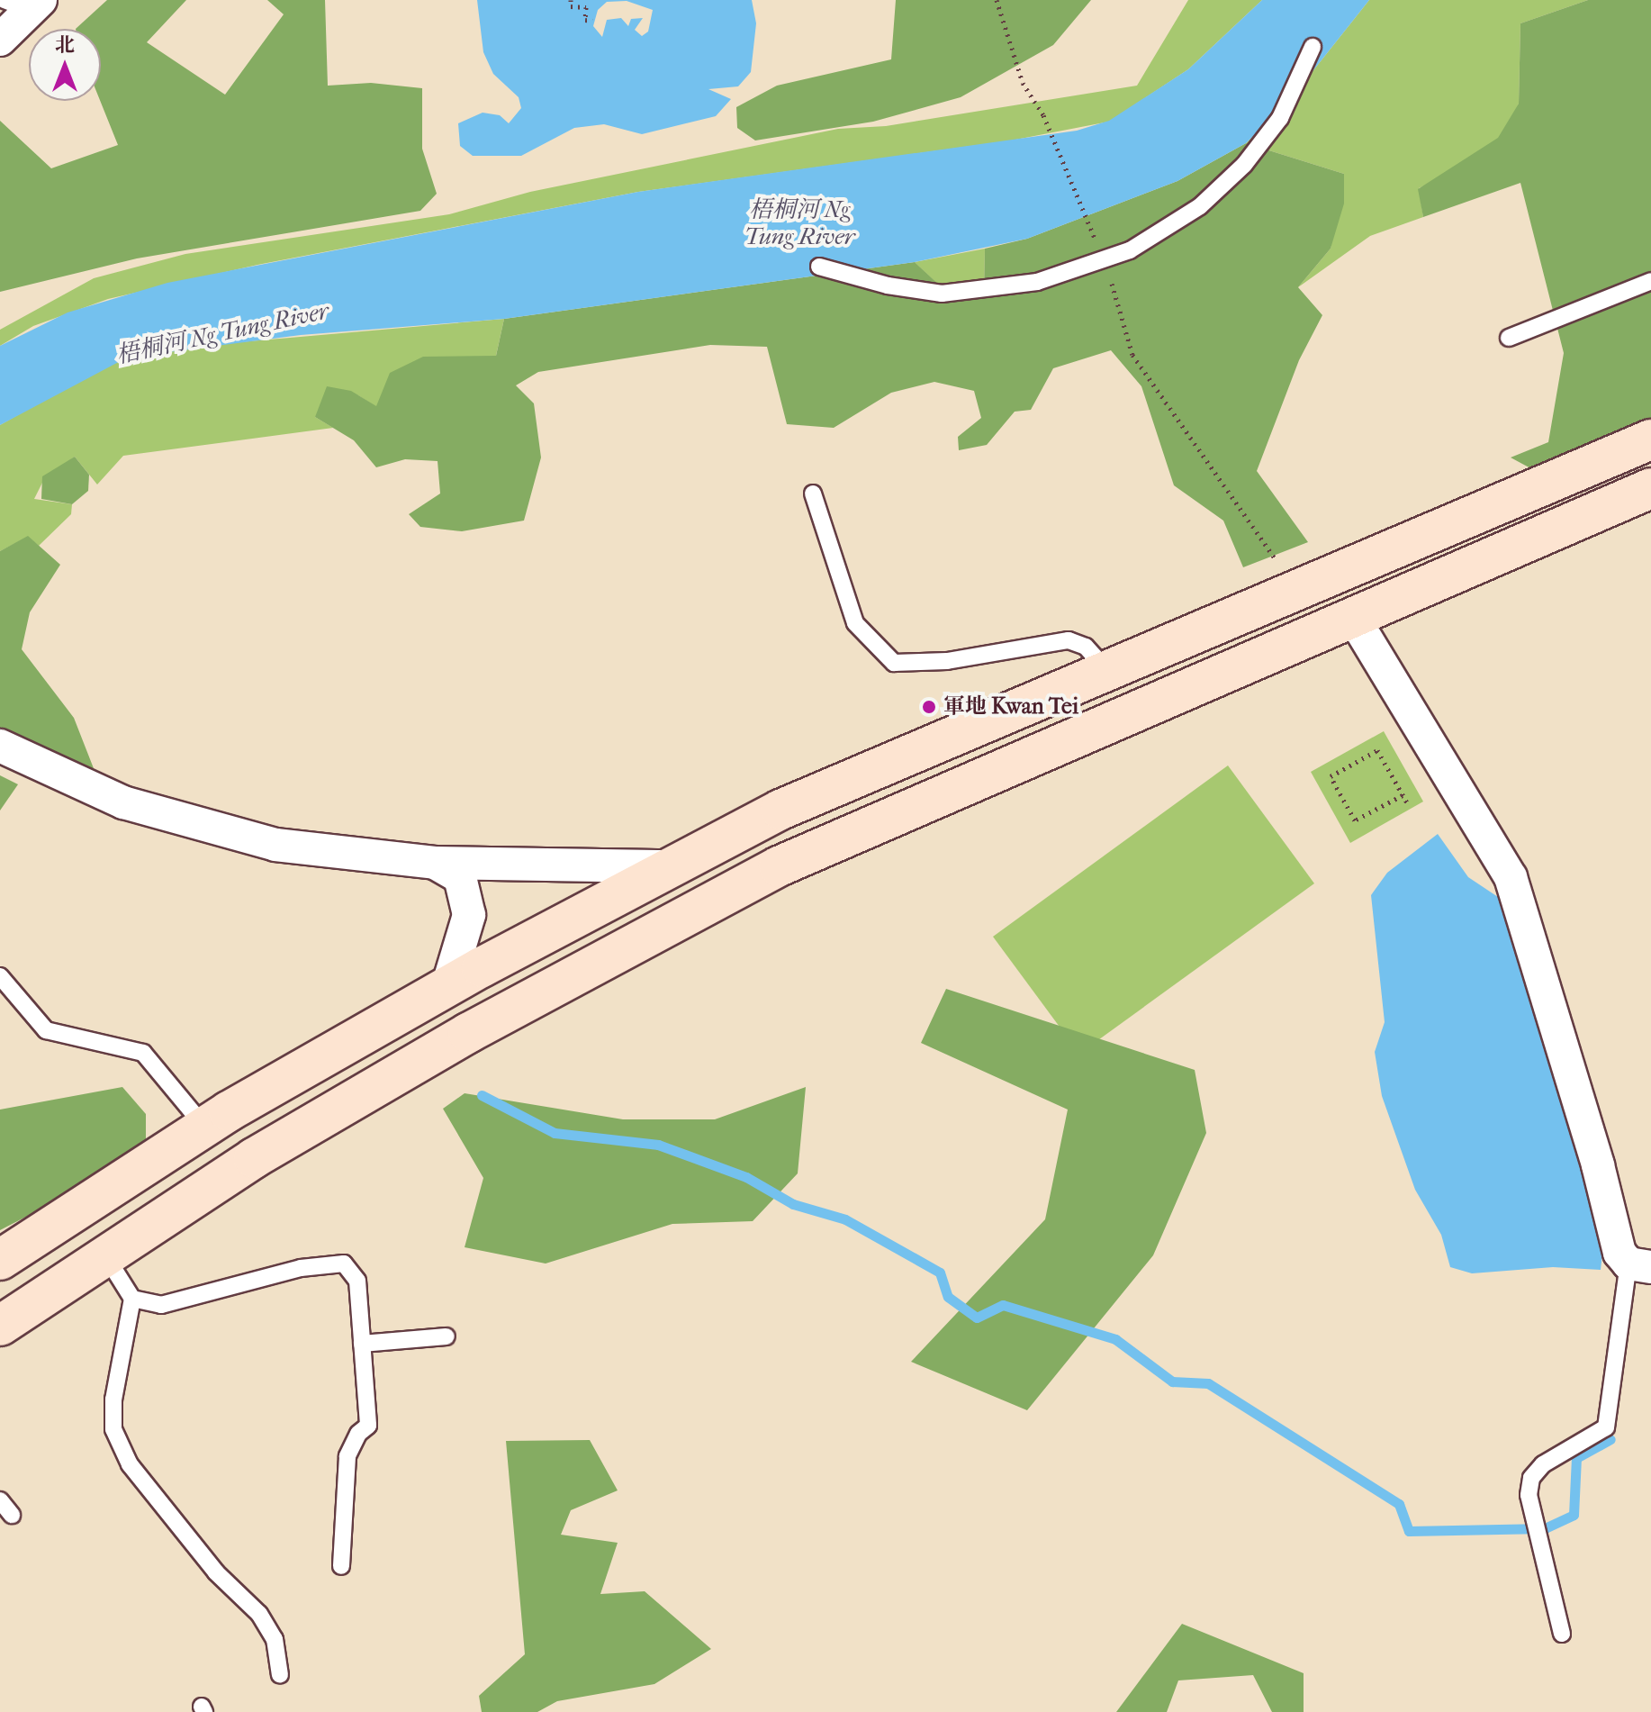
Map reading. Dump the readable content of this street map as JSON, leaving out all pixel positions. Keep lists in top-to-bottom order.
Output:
{
  "water": ["梧桐河 Ng Tung River"],
  "places": ["軍地 Kwan Tei"],
  "north": "top"
}
